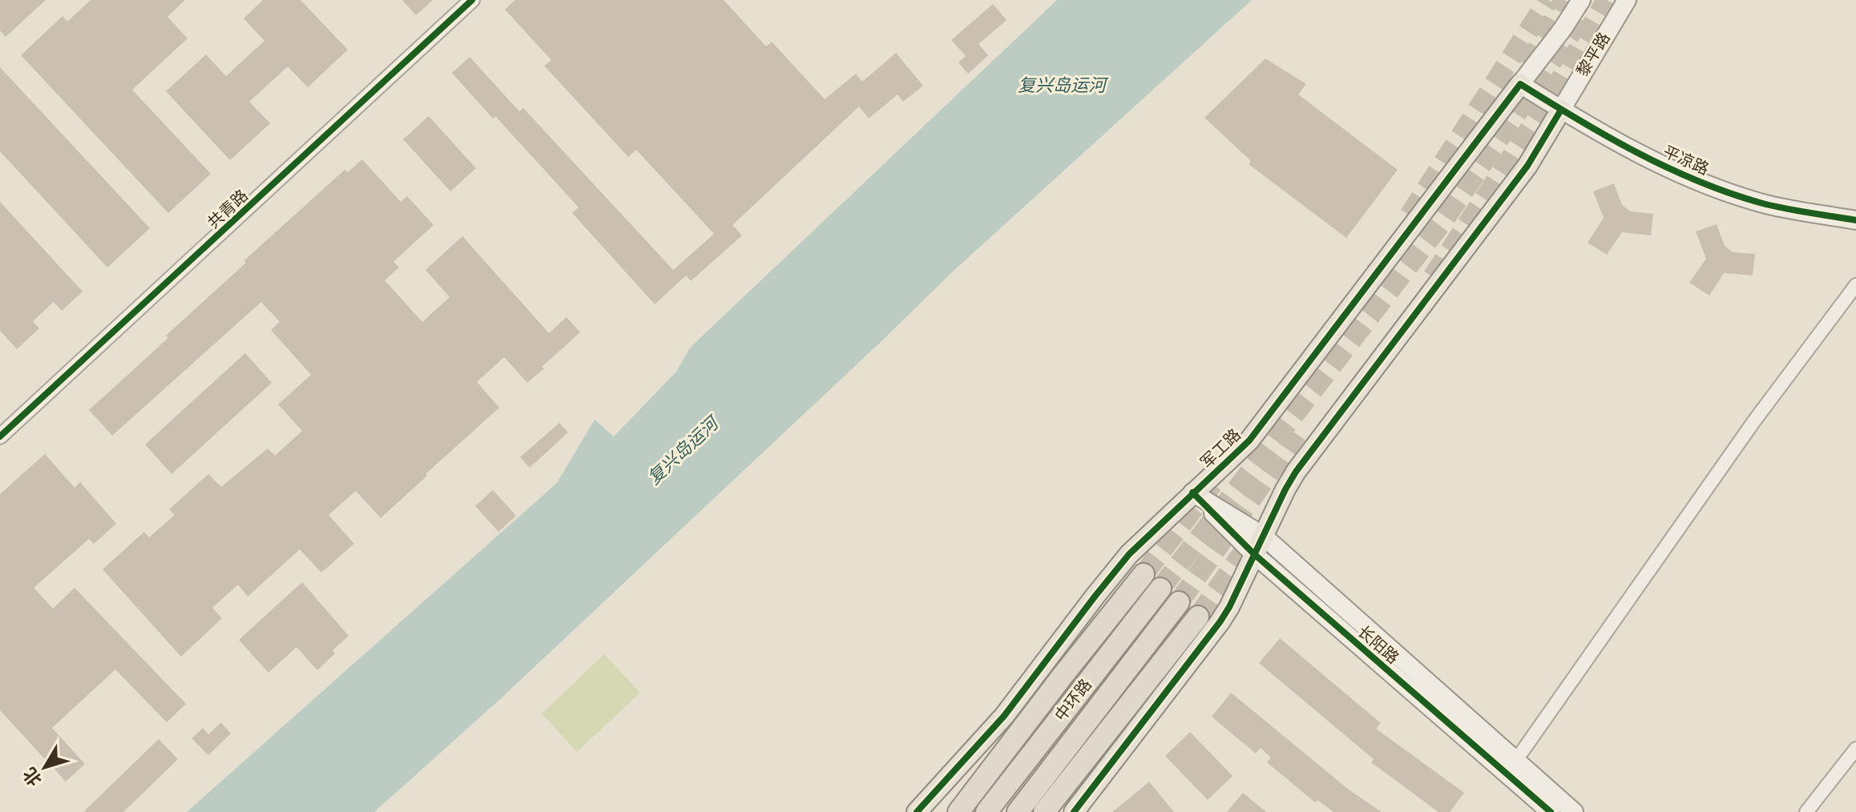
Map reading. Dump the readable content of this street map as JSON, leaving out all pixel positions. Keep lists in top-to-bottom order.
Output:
{
  "streets": {
    "highway": ["中环路"],
    "main road": [
      "黎平路",
      "平凉路",
      "军工路",
      "长阳路"
    ],
    "street": ["共青路"]
  },
  "crossings": [
    ["黎平路", "平凉路"],
    ["平凉路", "军工路"],
    ["军工路", "长阳路"]
  ],
  "water": ["复兴岛运河"],
  "north": "bottom left"
}
